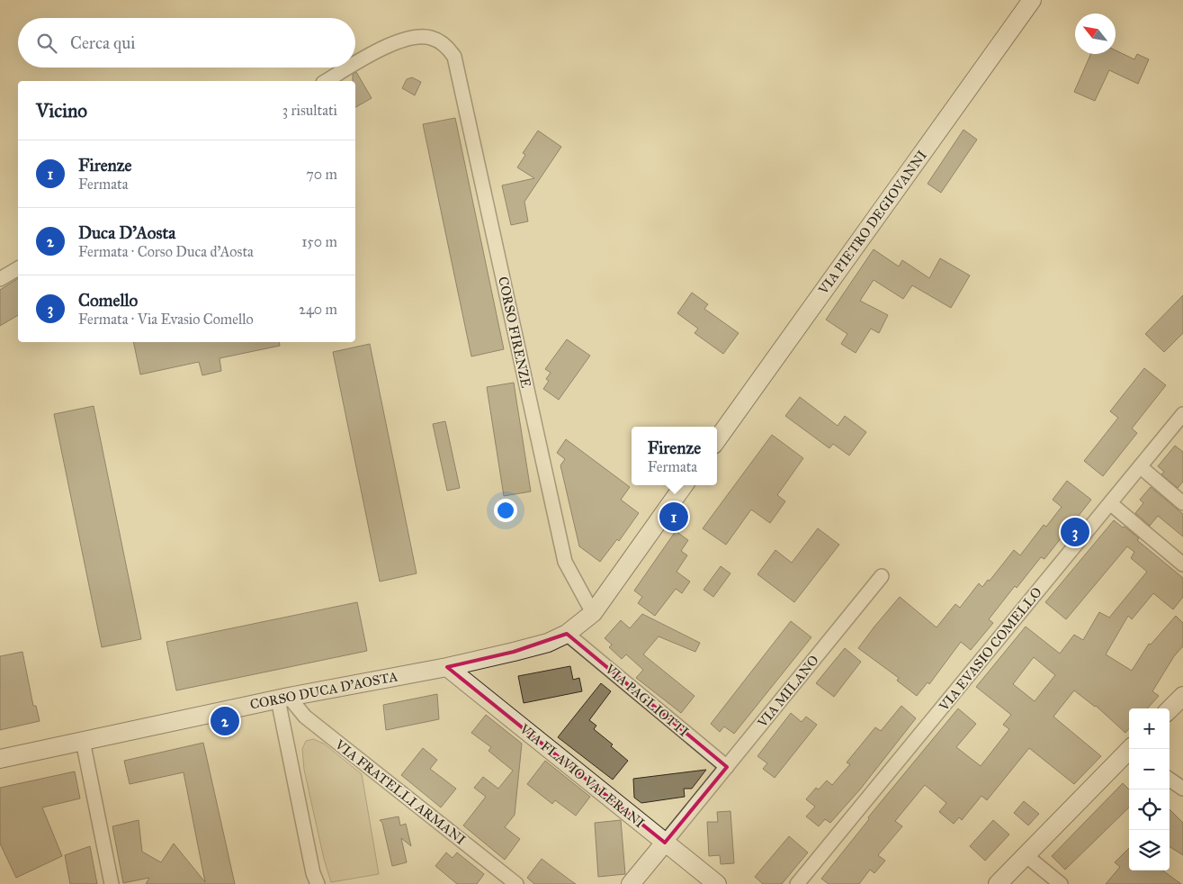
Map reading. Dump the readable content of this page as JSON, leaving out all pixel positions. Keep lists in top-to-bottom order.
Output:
{
  "streets": {
    "street": [
      "VIA PIETRO DEGIOVANNI",
      "CORSO FIRENZE",
      "VIA EVASIO COMELLO",
      "CORSO DUCA D'AOSTA",
      "VIA MILANO",
      "VIA PAGLIOTTI",
      "VIA FLAVIO VALERANI",
      "VIA FRATELLI ARMANI"
    ]
  },
  "crossings": [
    ["CORSO DUCA D'AOSTA", "VIA PAGLIOTTI"],
    ["CORSO DUCA D'AOSTA", "VIA FLAVIO VALERANI"],
    ["CORSO DUCA D'AOSTA", "VIA FRATELLI ARMANI"],
    ["VIA MILANO", "VIA PAGLIOTTI"],
    ["VIA MILANO", "VIA FLAVIO VALERANI"]
  ],
  "north": "top left",
  "page": {
    "search": "Cerca qui",
    "heading": ["Vicino", "3 risultati"],
    "list": [
      {
        "mark": "1",
        "name": "Firenze",
        "note": "Fermata",
        "value": "70 m"
      },
      {
        "mark": "2",
        "name": "Duca D'Aosta",
        "note": "Fermata · Corso Duca d'Aosta",
        "value": "150 m"
      },
      {
        "mark": "3",
        "name": "Comello",
        "note": "Fermata · Via Evasio Comello",
        "value": "240 m"
      }
    ],
    "popup": ["Firenze", "Fermata"],
    "pins": ["1", "3", "2"],
    "map_buttons": ["+", "−"]
  }
}
